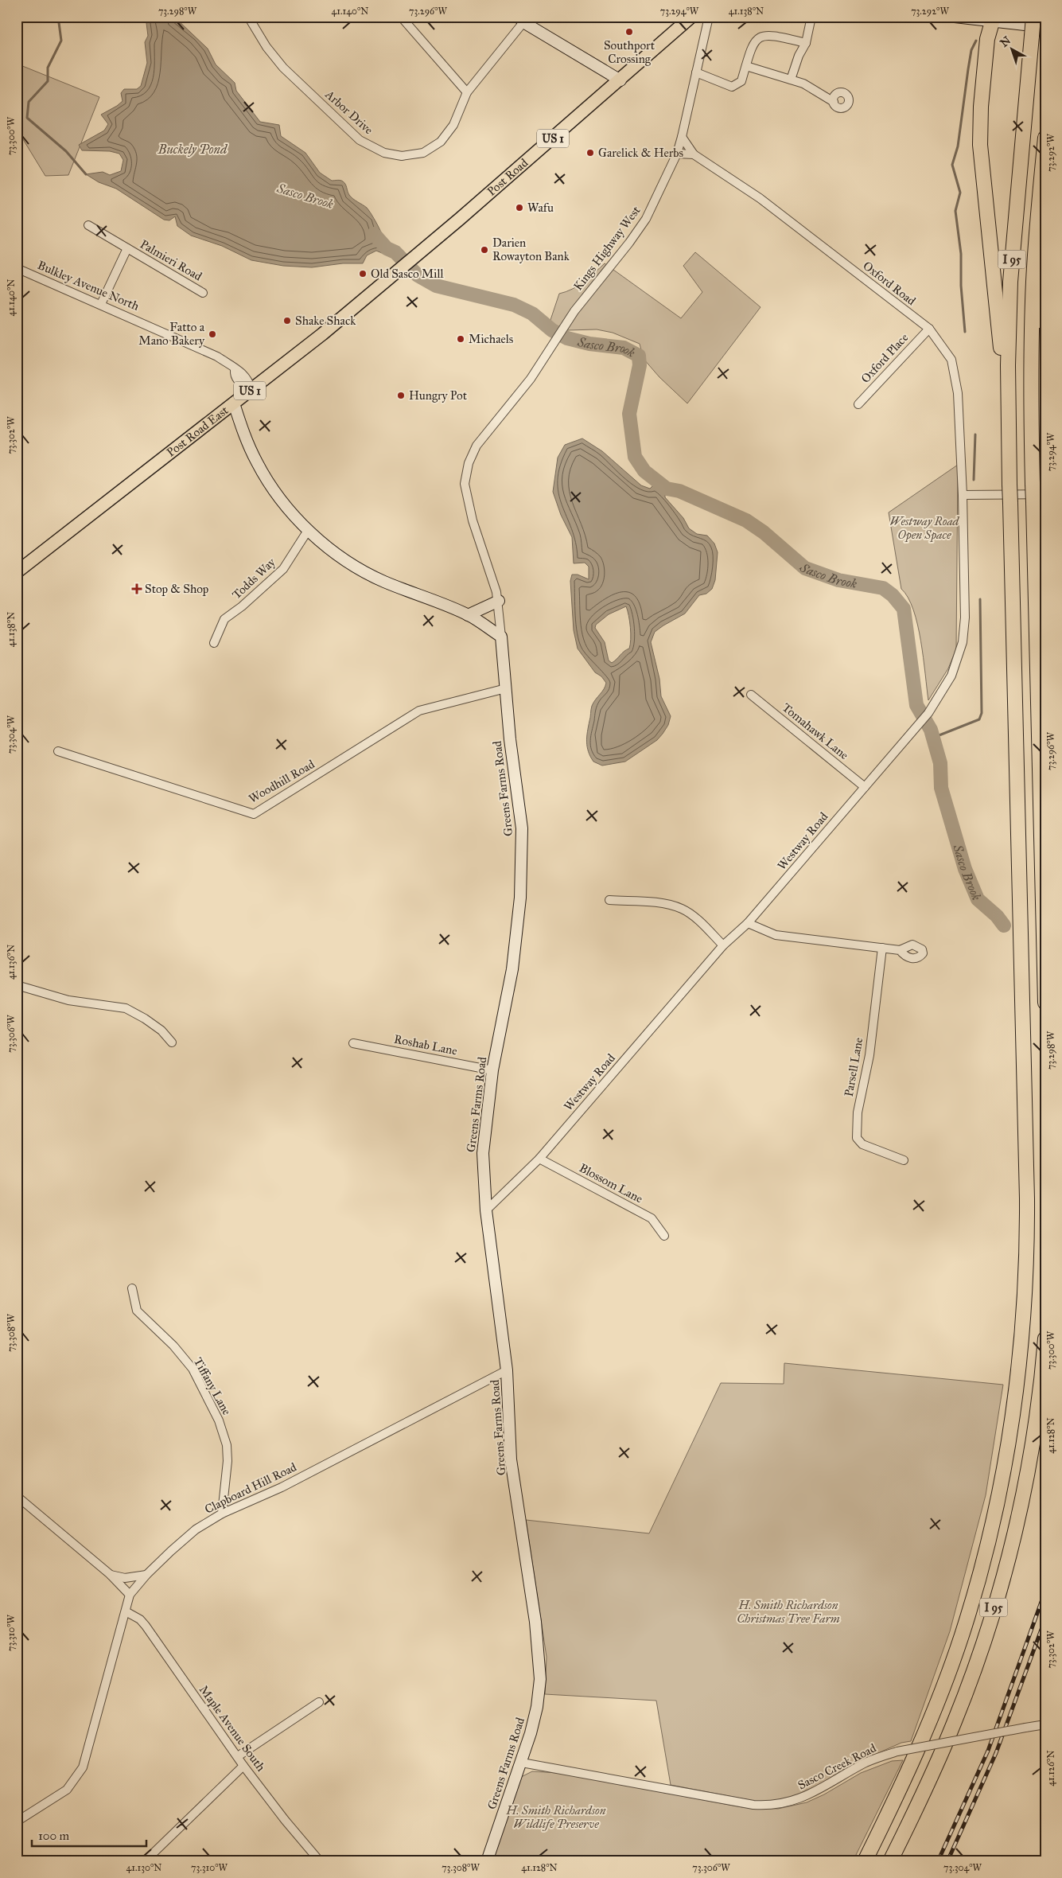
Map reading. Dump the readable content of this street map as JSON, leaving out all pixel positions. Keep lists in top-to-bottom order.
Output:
{
  "streets": {
    "highway": ["I 95"],
    "main road": ["US 1", "Post Road", "Post Road East"],
    "street": [
      "Arbor Drive",
      "Kings Highway West",
      "Palmieri Road",
      "Oxford Road",
      "Bulkley Avenue North",
      "Oxford Place",
      "Todds Way",
      "Tomahawk Lane",
      "Woodhill Road",
      "Greens Farms Road",
      "Westway Road",
      "Roshab Lane",
      "Parsell Lane",
      "Blossom Lane",
      "Tiffany Lane",
      "Clapboard Hill Road",
      "Maple Avenue South",
      "Sasco Creek Road"
    ]
  },
  "crossings": [
    ["Post Road", "Post Road East"],
    ["Kings Highway West", "Oxford Road"],
    ["Kings Highway West", "Greens Farms Road"],
    ["Palmieri Road", "Bulkley Avenue North"],
    ["Oxford Road", "Oxford Place"],
    ["Oxford Road", "Westway Road"],
    ["Bulkley Avenue North", "Post Road East"],
    ["Tomahawk Lane", "Westway Road"],
    ["Woodhill Road", "Greens Farms Road"],
    ["Greens Farms Road", "Westway Road"],
    ["Greens Farms Road", "Roshab Lane"],
    ["Greens Farms Road", "Clapboard Hill Road"],
    ["Greens Farms Road", "Sasco Creek Road"],
    ["Westway Road", "Blossom Lane"],
    ["Tiffany Lane", "Clapboard Hill Road"],
    ["Clapboard Hill Road", "Maple Avenue South"]
  ],
  "water": ["Buckely Pond", "Sasco Brook"],
  "parks": ["Westway Road Open Space", "H. Smith Richardson Christmas Tree Farm", "H. Smith Richardson Wildlife Preserve"],
  "places": {
    "other": [
      "Southport Crossing",
      "Garelick & Herbs",
      "Wafu",
      "Darien Rowayton Bank",
      "Old Sasco Mill",
      "Shake Shack",
      "Fatto a Mano Bakery",
      "Michaels",
      "Hungry Pot"
    ],
    "health": ["Stop & Shop"]
  },
  "scale_bar": "100 m",
  "north": "top left",
  "coordinates": [
    "73.298°W",
    "41.140°N",
    "73.296°W",
    "73.294°W",
    "41.138°N",
    "73.292°W",
    "73.300°W",
    "73.302°W",
    "73.304°W",
    "41.136°N",
    "73.306°W",
    "73.308°W",
    "41.128°N",
    "73.310°W",
    "41.126°N",
    "41.130°N"
  ]
}
